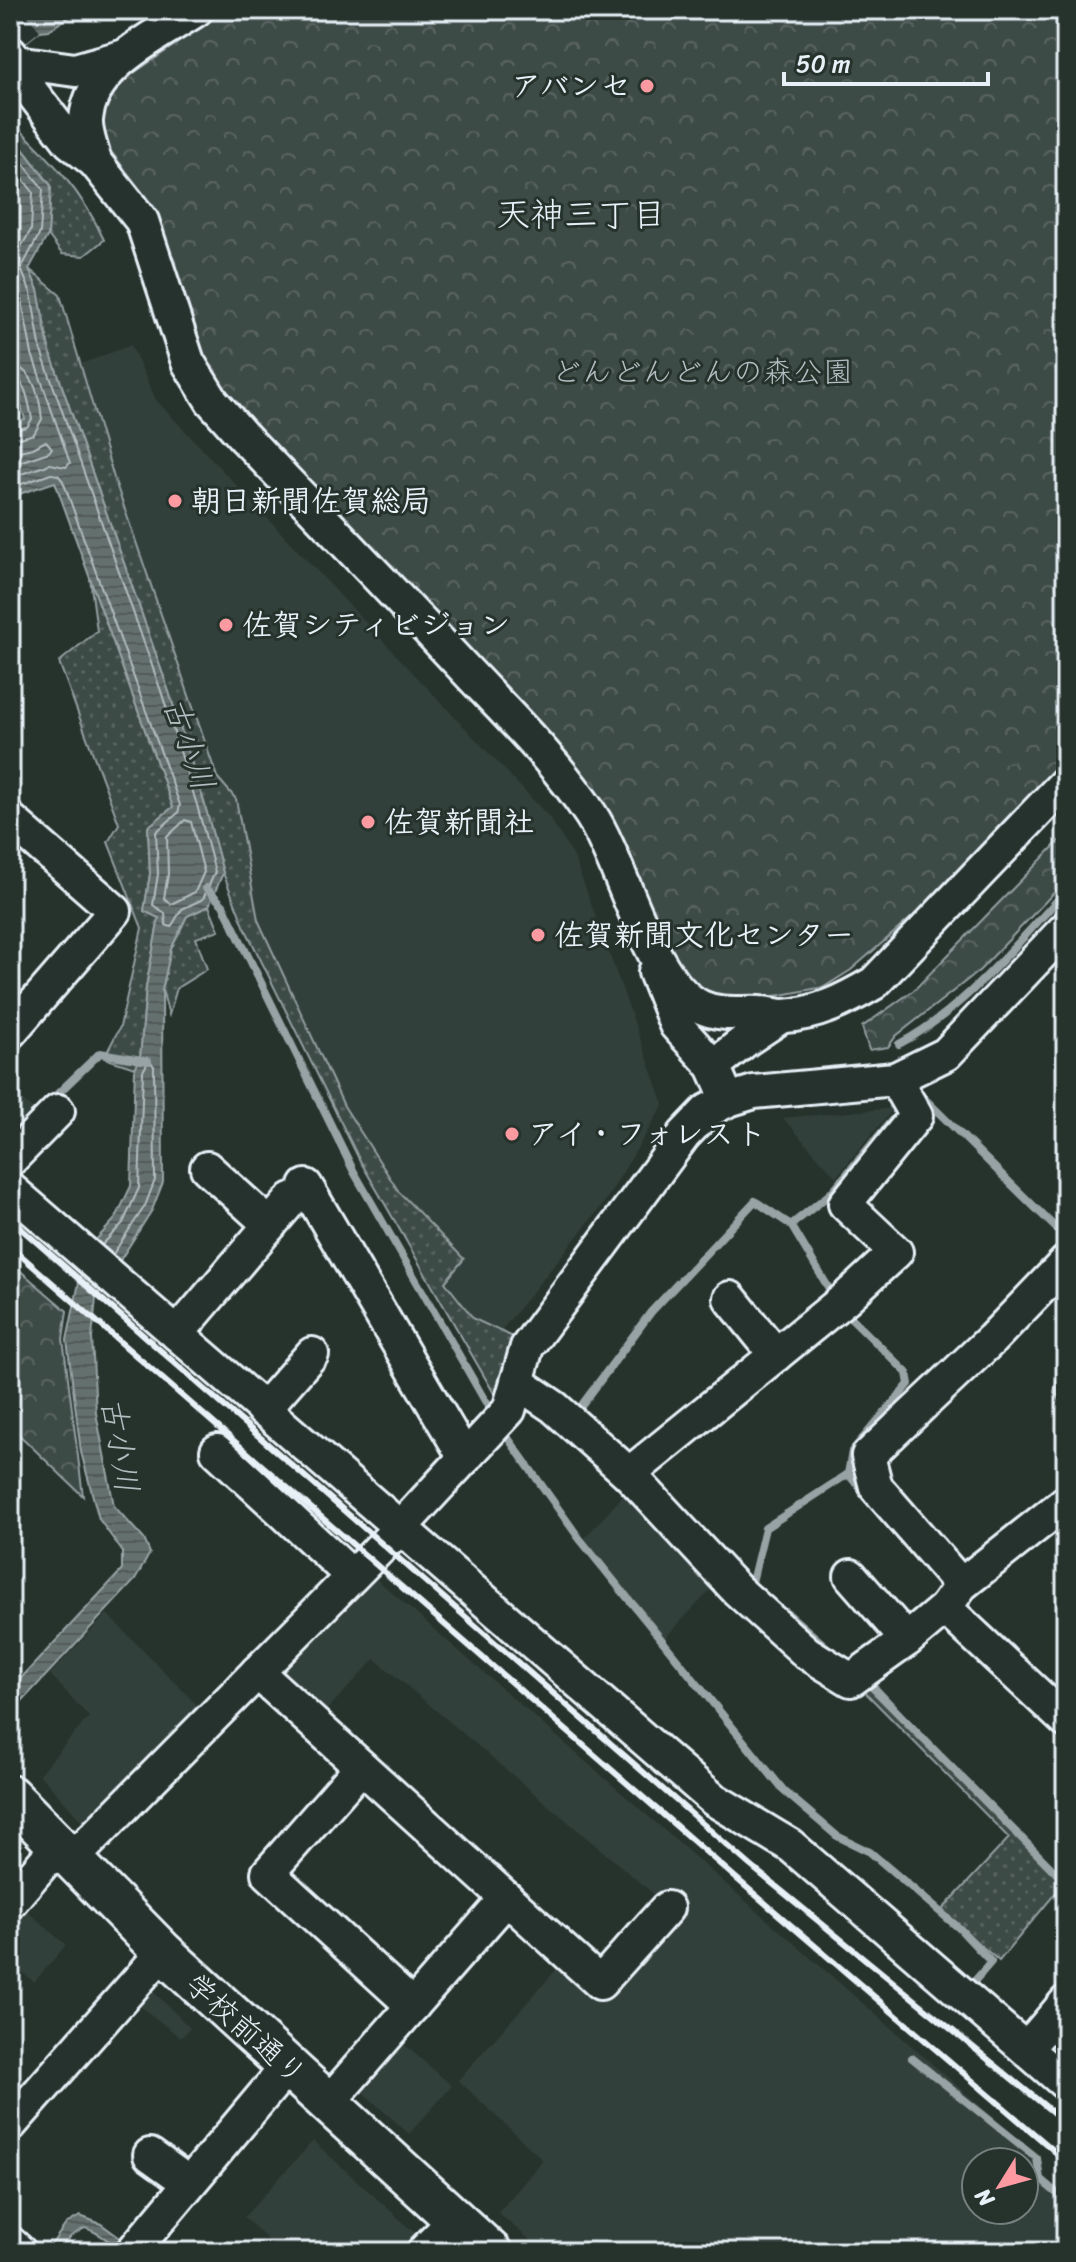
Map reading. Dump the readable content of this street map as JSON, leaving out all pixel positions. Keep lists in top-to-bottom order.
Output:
{
  "streets": {
    "main road": ["学校前通り"]
  },
  "districts": ["天神三丁目"],
  "water": ["古小川"],
  "parks": ["どんどんどんの森公園"],
  "places": [
    "アバンセ",
    "朝日新聞佐賀総局",
    "佐賀シティビジョン",
    "佐賀新聞社",
    "佐賀新聞文化センター",
    "アイ・フォレスト"
  ],
  "scale_bar": "50 m",
  "north": "bottom left"
}
